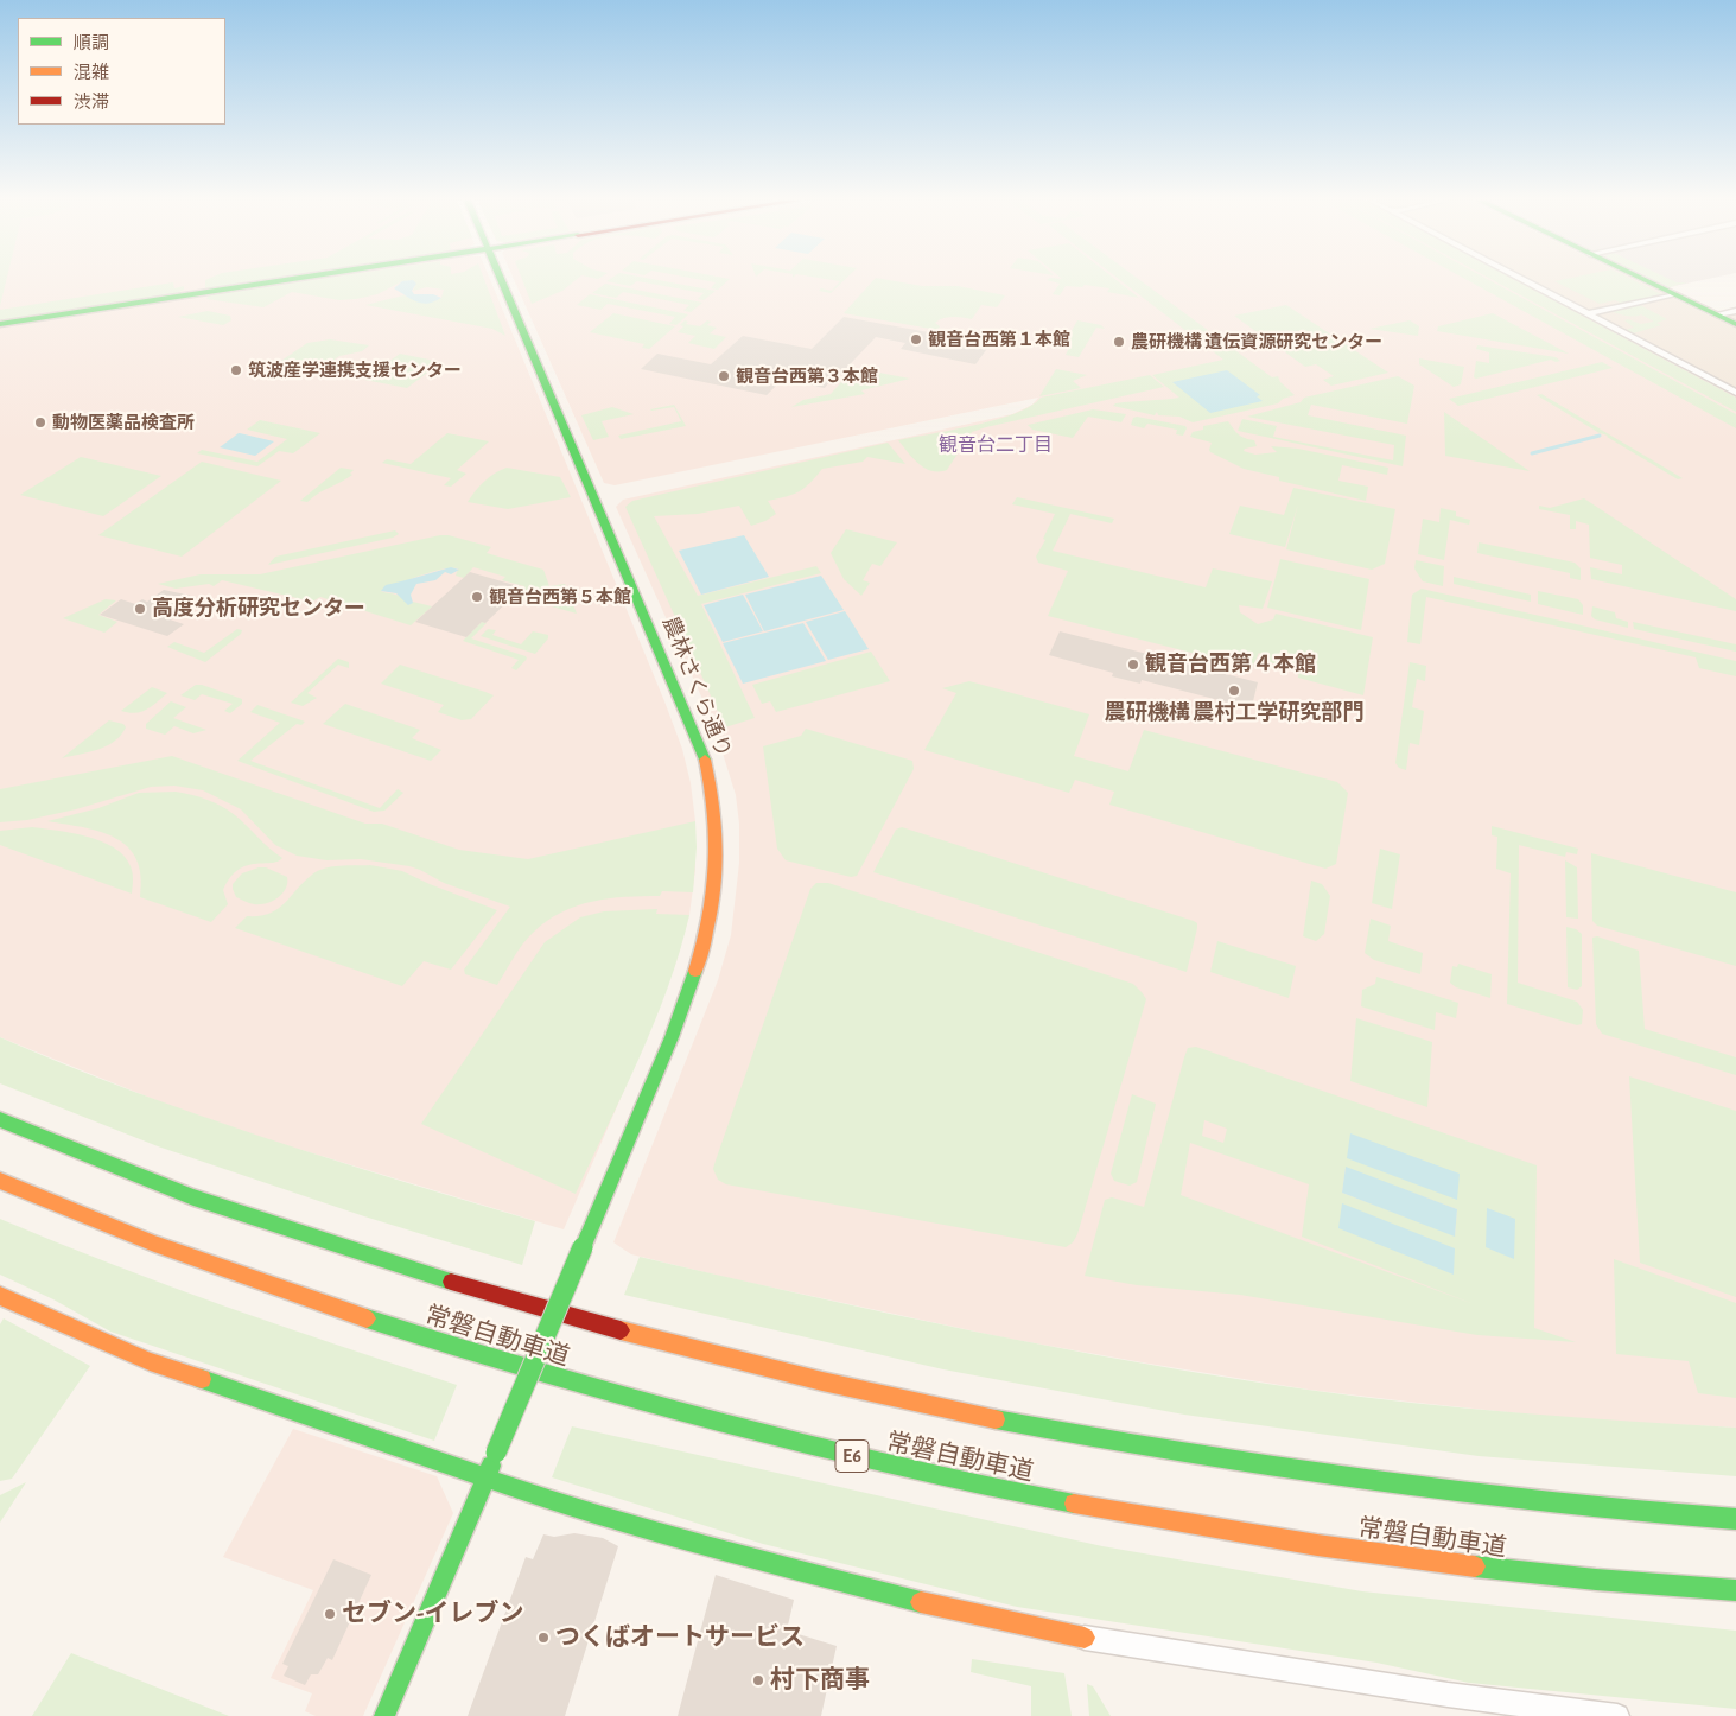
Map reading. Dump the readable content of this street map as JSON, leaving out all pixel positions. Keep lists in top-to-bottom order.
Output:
{
  "streets": {
    "main road": ["農林さくら通り", "常磐自動車道", "E6"]
  },
  "districts": ["観音台二丁目"],
  "places": [
    "観音台西第１本館",
    "農研機構 遺伝資源研究センター",
    "筑波産学連携支援センター",
    "観音台西第３本館",
    "動物医薬品検査所",
    "観音台西第５本館",
    "高度分析研究センター",
    "観音台西第４本館",
    "農研機構 農村工学研究部門",
    "セブン-イレブン",
    "つくばオートサービス",
    "村下商事"
  ],
  "legend": ["順調", "混雑", "渋滞"]
}
